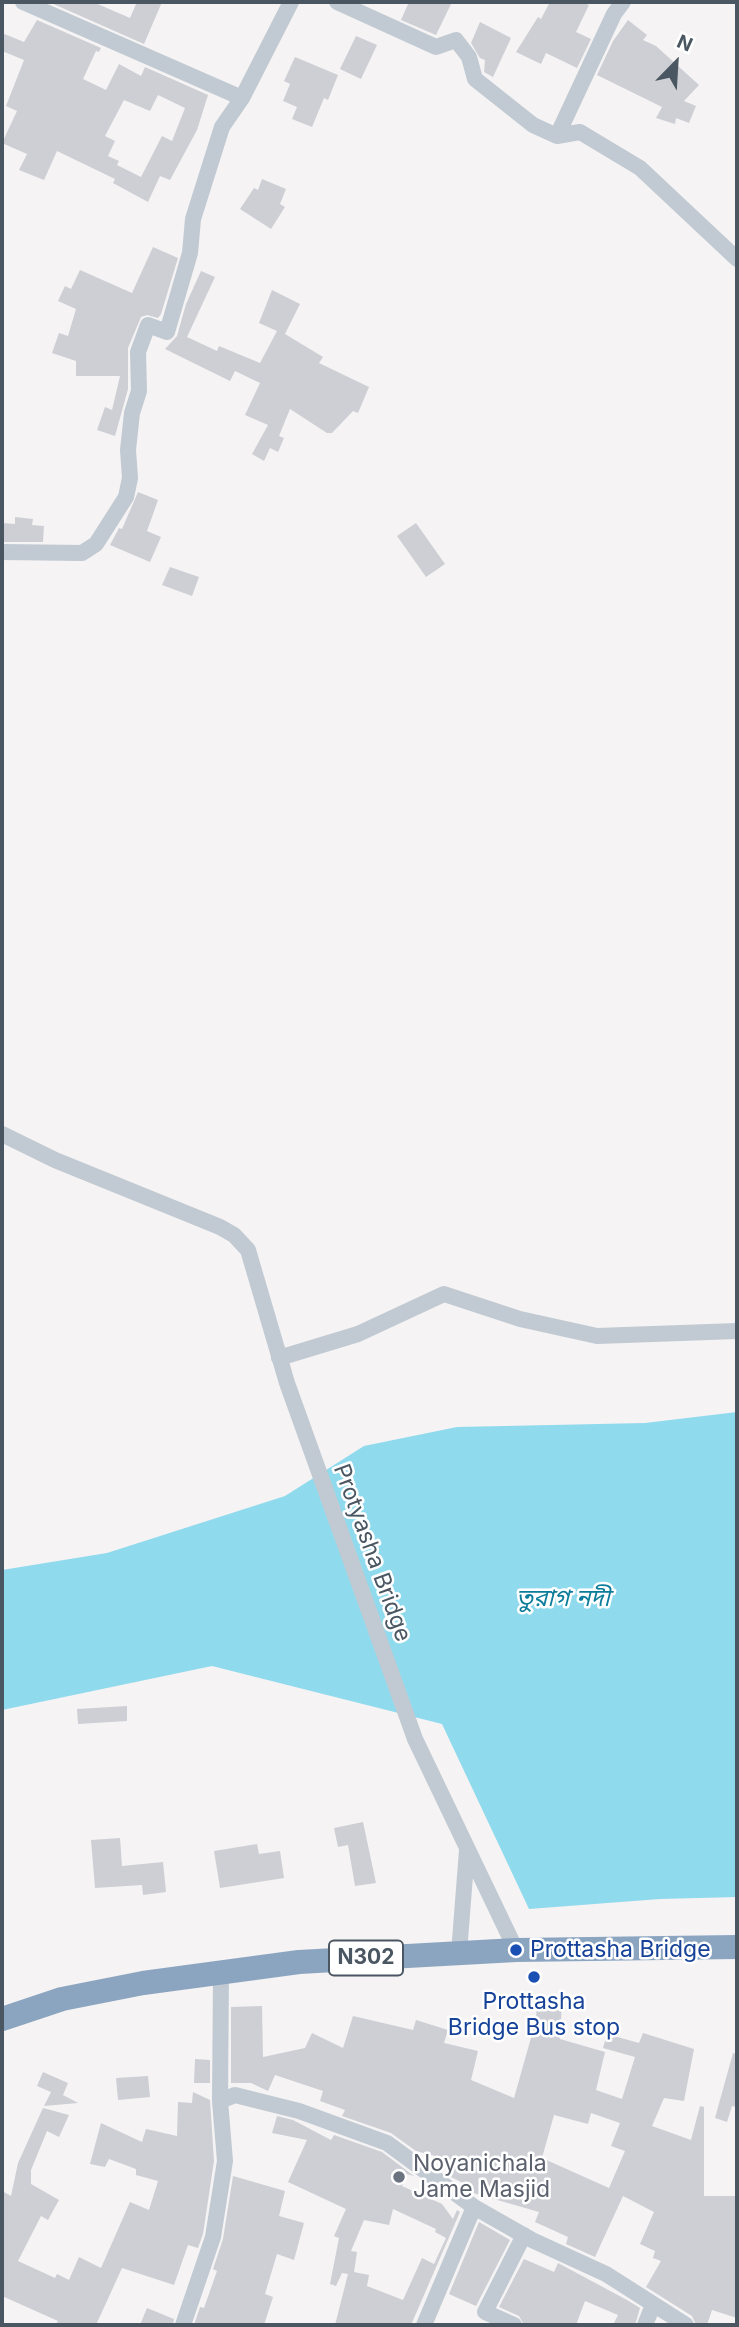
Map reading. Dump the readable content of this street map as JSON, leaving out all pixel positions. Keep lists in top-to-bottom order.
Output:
{
  "streets": {
    "highway": ["N302"],
    "street": ["Protyasha Bridge"]
  },
  "crossings": [
    ["Protyasha Bridge", "N302"]
  ],
  "water": ["তুরাগ নদী"],
  "places": ["Prottasha Bridge", "Prottasha Bridge Bus stop", "Noyanichala Jame Masjid"],
  "north": "top right"
}
